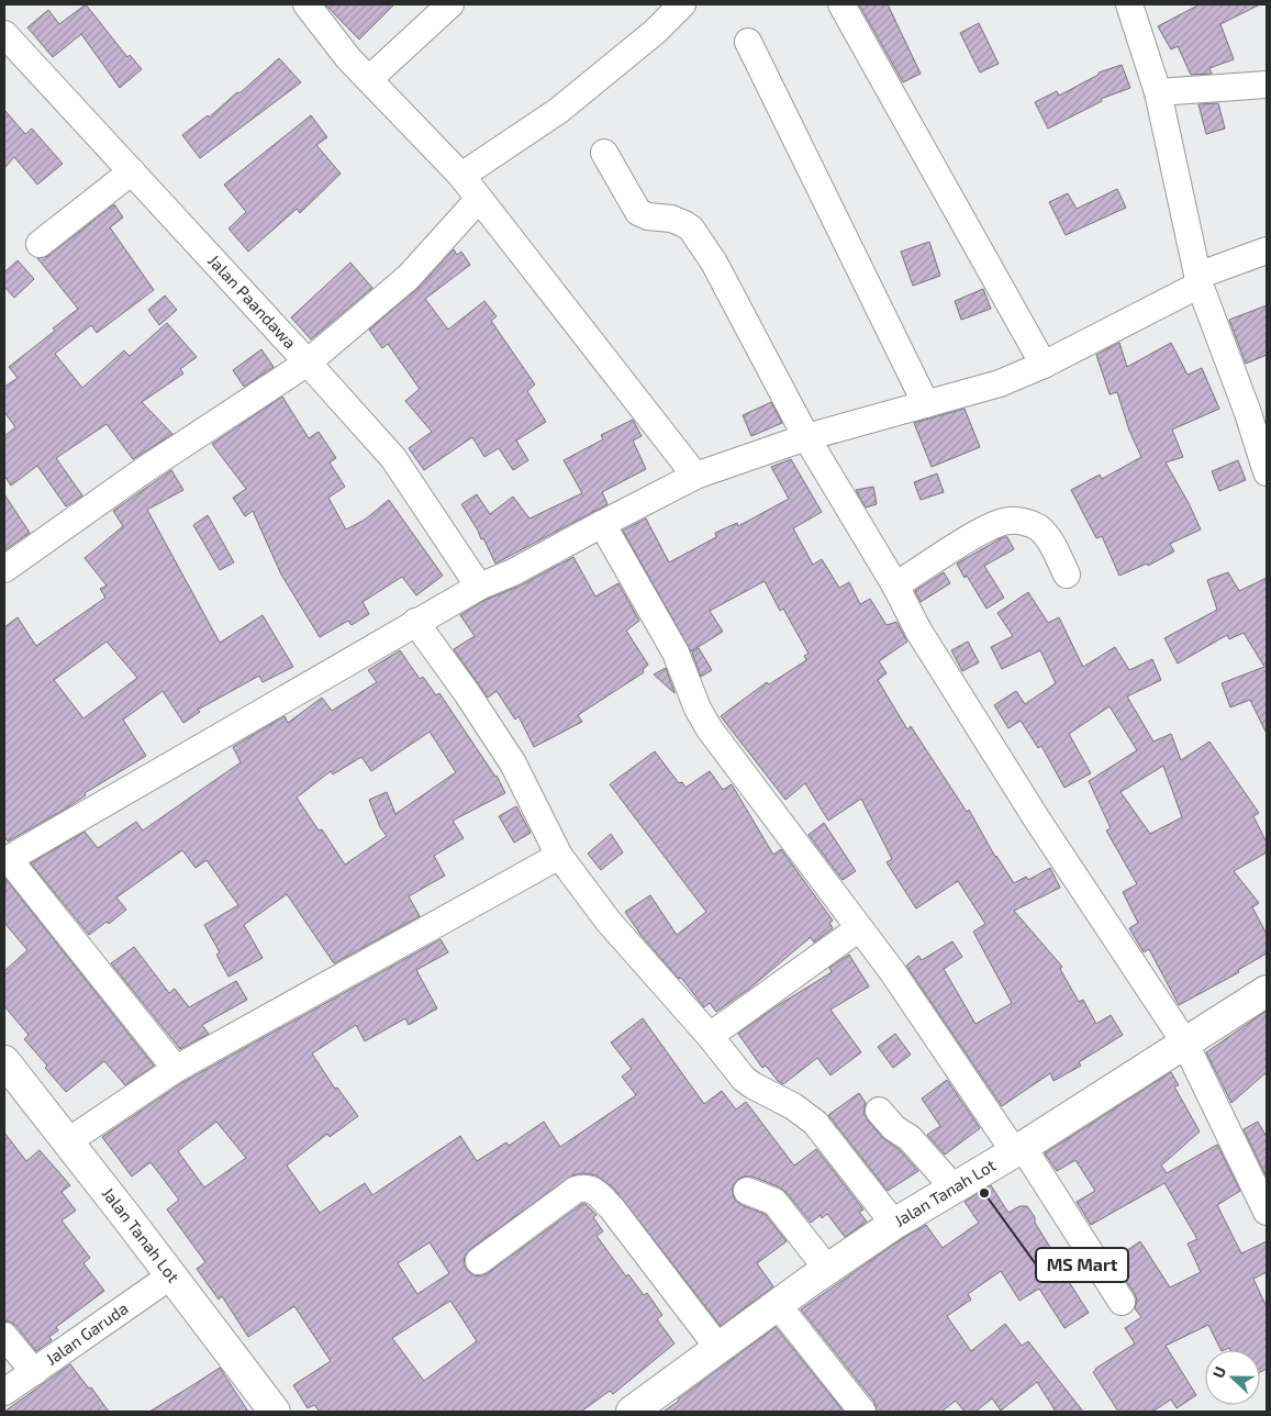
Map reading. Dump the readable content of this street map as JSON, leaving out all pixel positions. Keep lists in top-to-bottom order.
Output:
{
  "streets": {
    "main road": ["Jalan Tanah Lot"],
    "street": ["Jalan Paandawa", "Jalan Garuda"]
  },
  "crossings": [
    ["Jalan Tanah Lot", "Jalan Garuda"]
  ],
  "places": ["MS Mart"],
  "north": "left"
}
